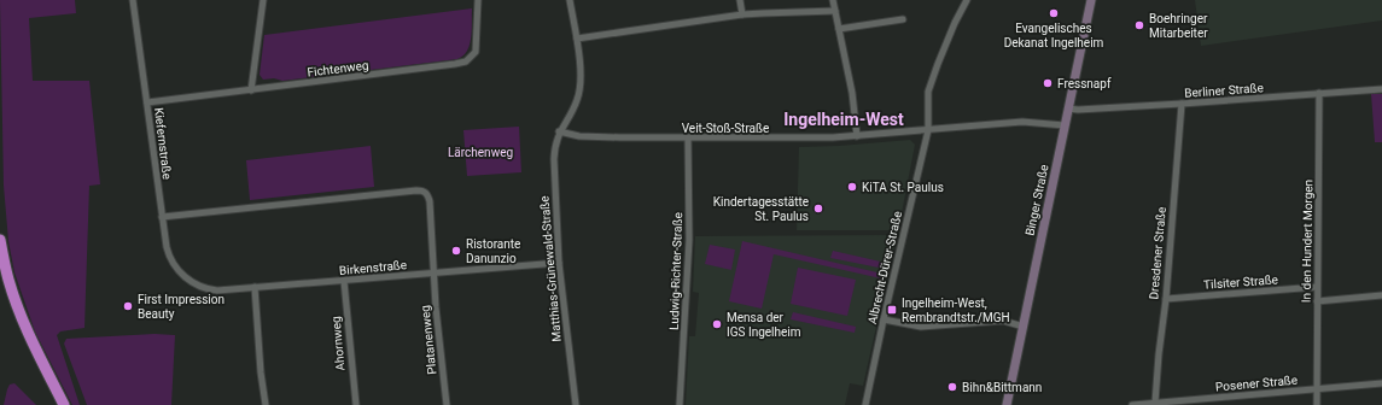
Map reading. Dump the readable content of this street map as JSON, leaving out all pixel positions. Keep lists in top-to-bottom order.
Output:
{
  "streets": {
    "main road": ["Binger Straße"],
    "street": [
      "Fichtenweg",
      "Berliner Straße",
      "Veit-Stoß-Straße",
      "Kiefernstraße",
      "In den Hundert Morgen",
      "Dresdener Straße",
      "Birkenstraße",
      "Albrecht-Dürer-Straße",
      "Matthias-Grünewald-Straße",
      "Ludwig-Richter-Straße",
      "Tilsiter Straße",
      "Platanenweg",
      "Ahornweg",
      "Posener Straße"
    ]
  },
  "crossings": [
    ["Fichtenweg", "Kiefernstraße"],
    ["Berliner Straße", "Binger Straße"],
    ["Berliner Straße", "In den Hundert Morgen"],
    ["Berliner Straße", "Dresdener Straße"],
    ["Veit-Stoß-Straße", "Binger Straße"],
    ["Veit-Stoß-Straße", "Albrecht-Dürer-Straße"],
    ["Veit-Stoß-Straße", "Matthias-Grünewald-Straße"],
    ["Veit-Stoß-Straße", "Ludwig-Richter-Straße"],
    ["Kiefernstraße", "Birkenstraße"],
    ["In den Hundert Morgen", "Tilsiter Straße"],
    ["In den Hundert Morgen", "Posener Straße"],
    ["Dresdener Straße", "Tilsiter Straße"],
    ["Dresdener Straße", "Posener Straße"],
    ["Birkenstraße", "Matthias-Grünewald-Straße"],
    ["Birkenstraße", "Platanenweg"],
    ["Birkenstraße", "Ahornweg"]
  ],
  "districts": ["Ingelheim-West"],
  "parks": ["Lärchenweg"],
  "places": {
    "other": [
      "Evangelisches Dekanat Ingelheim",
      "Boehringer Mitarbeiter",
      "Fressnapf",
      "KiTA St. Paulus",
      "Kindertagesstätte St. Paulus",
      "Ristorante Danunzio",
      "First Impression Beauty",
      "Mensa der IGS Ingelheim",
      "Bihn&Bittmann"
    ],
    "transit": ["Ingelheim-West, Rembrandtstr./MGH"]
  }
}
